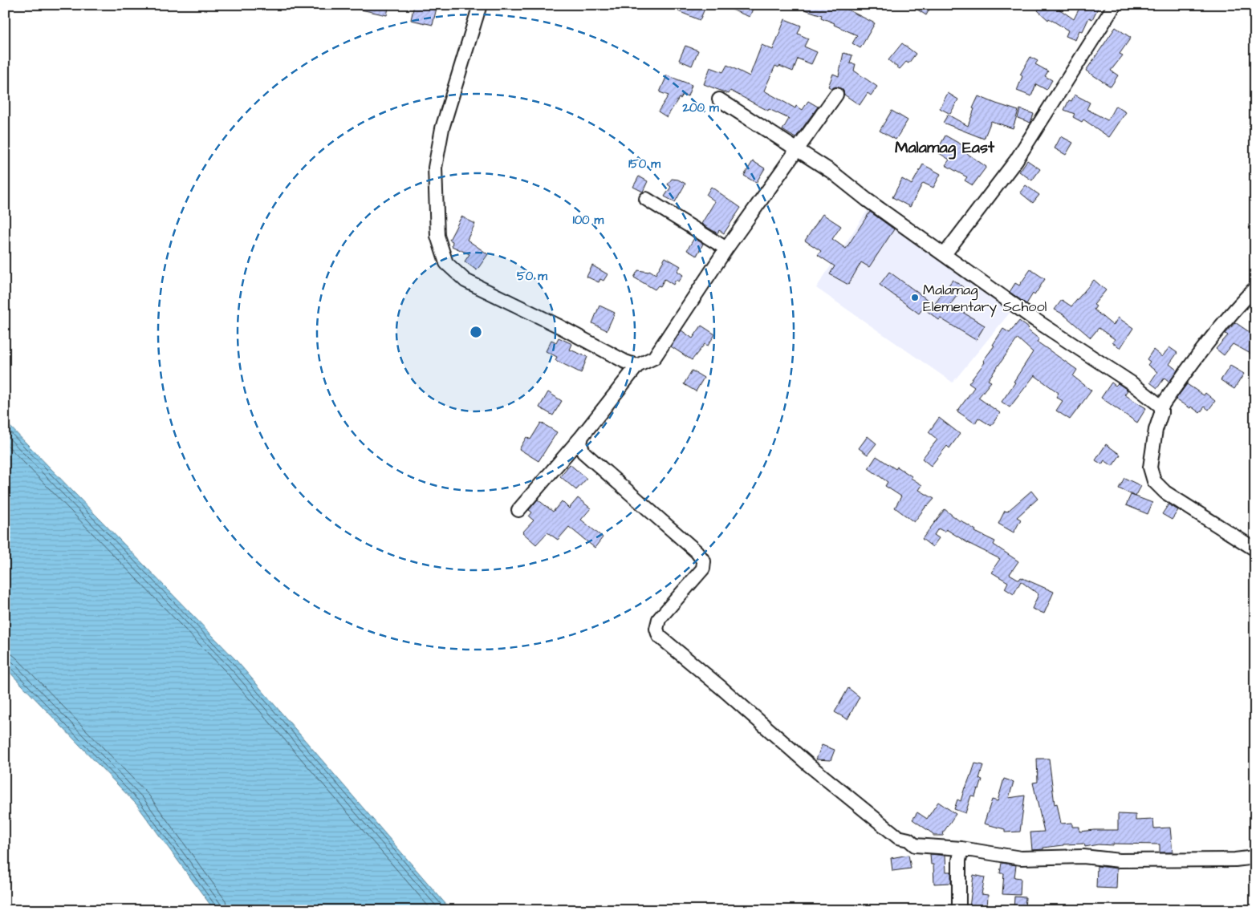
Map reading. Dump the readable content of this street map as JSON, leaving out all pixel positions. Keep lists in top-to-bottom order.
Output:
{
  "districts": ["Malamag East"],
  "places": ["Malamag Elementary School"],
  "rings": [
    "200 m",
    "150 m",
    "100 m",
    "50 m"
  ]
}
